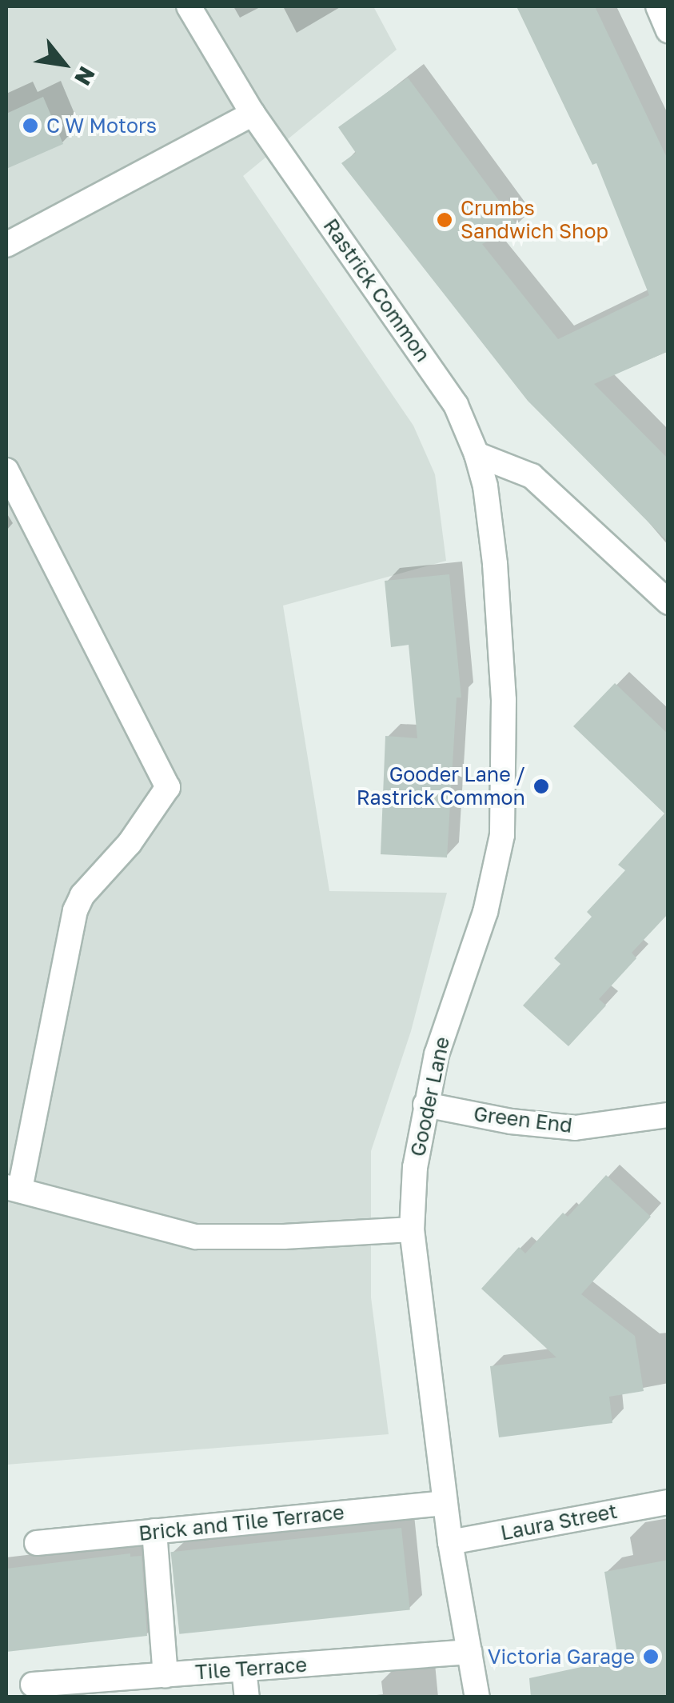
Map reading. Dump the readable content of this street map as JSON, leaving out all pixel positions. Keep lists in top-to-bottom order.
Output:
{
  "streets": {
    "street": [
      "Rastrick Common",
      "Gooder Lane",
      "Green End",
      "Laura Street",
      "Brick and Tile Terrace",
      "Tile Terrace"
    ]
  },
  "crossings": [
    ["Rastrick Common", "Gooder Lane"],
    ["Gooder Lane", "Green End"],
    ["Gooder Lane", "Laura Street"],
    ["Gooder Lane", "Brick and Tile Terrace"],
    ["Gooder Lane", "Tile Terrace"]
  ],
  "places": [
    "C W Motors",
    "Crumbs Sandwich Shop",
    "Gooder Lane / Rastrick Common",
    "Victoria Garage"
  ],
  "north": "bottom right"
}
